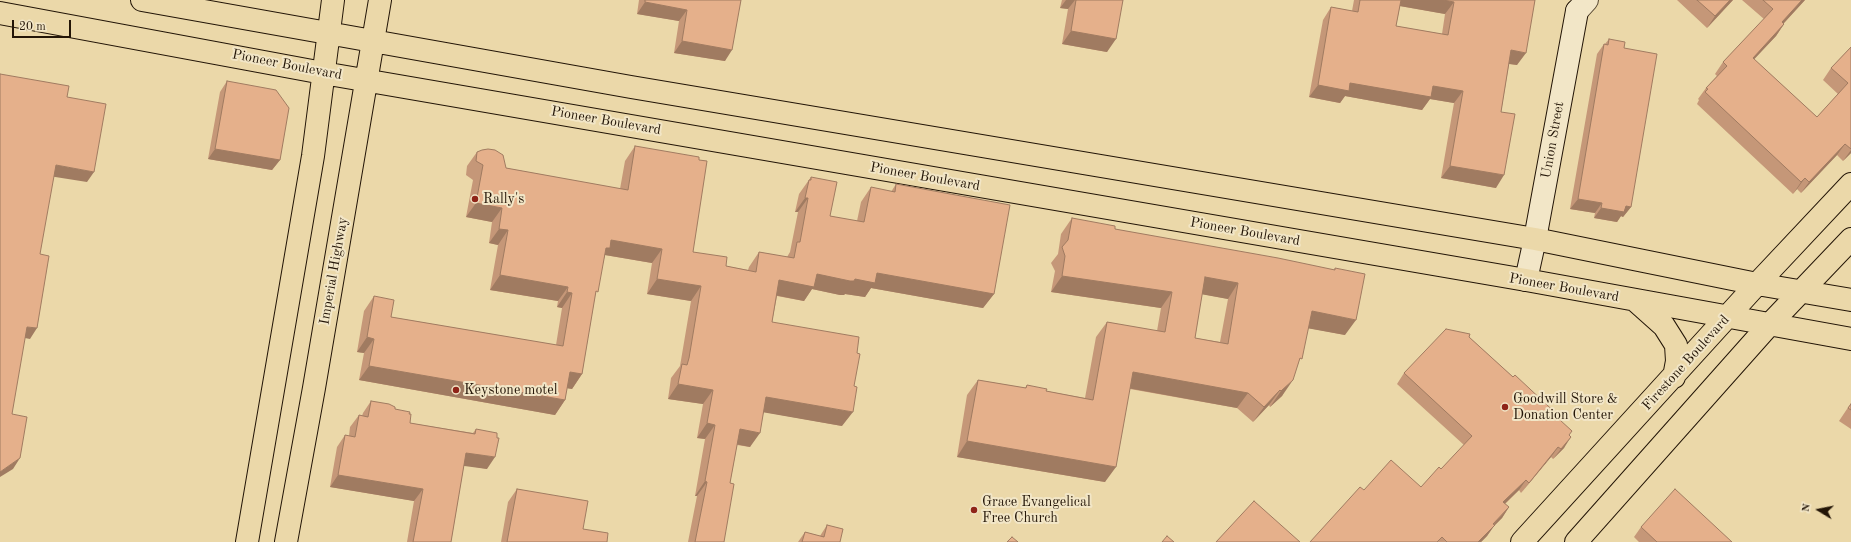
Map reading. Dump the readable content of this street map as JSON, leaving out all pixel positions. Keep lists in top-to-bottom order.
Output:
{
  "streets": {
    "main road": ["Pioneer Boulevard", "Imperial Highway", "Firestone Boulevard"],
    "street": ["Union Street"]
  },
  "crossings": [
    ["Pioneer Boulevard", "Union Street"],
    ["Pioneer Boulevard", "Imperial Highway"],
    ["Pioneer Boulevard", "Firestone Boulevard"]
  ],
  "places": [
    "Rally's",
    "Keystone motel",
    "Goodwill Store & Donation Center",
    "Grace Evangelical Free Church"
  ],
  "scale_bar": "20 m",
  "north": "left"
}
